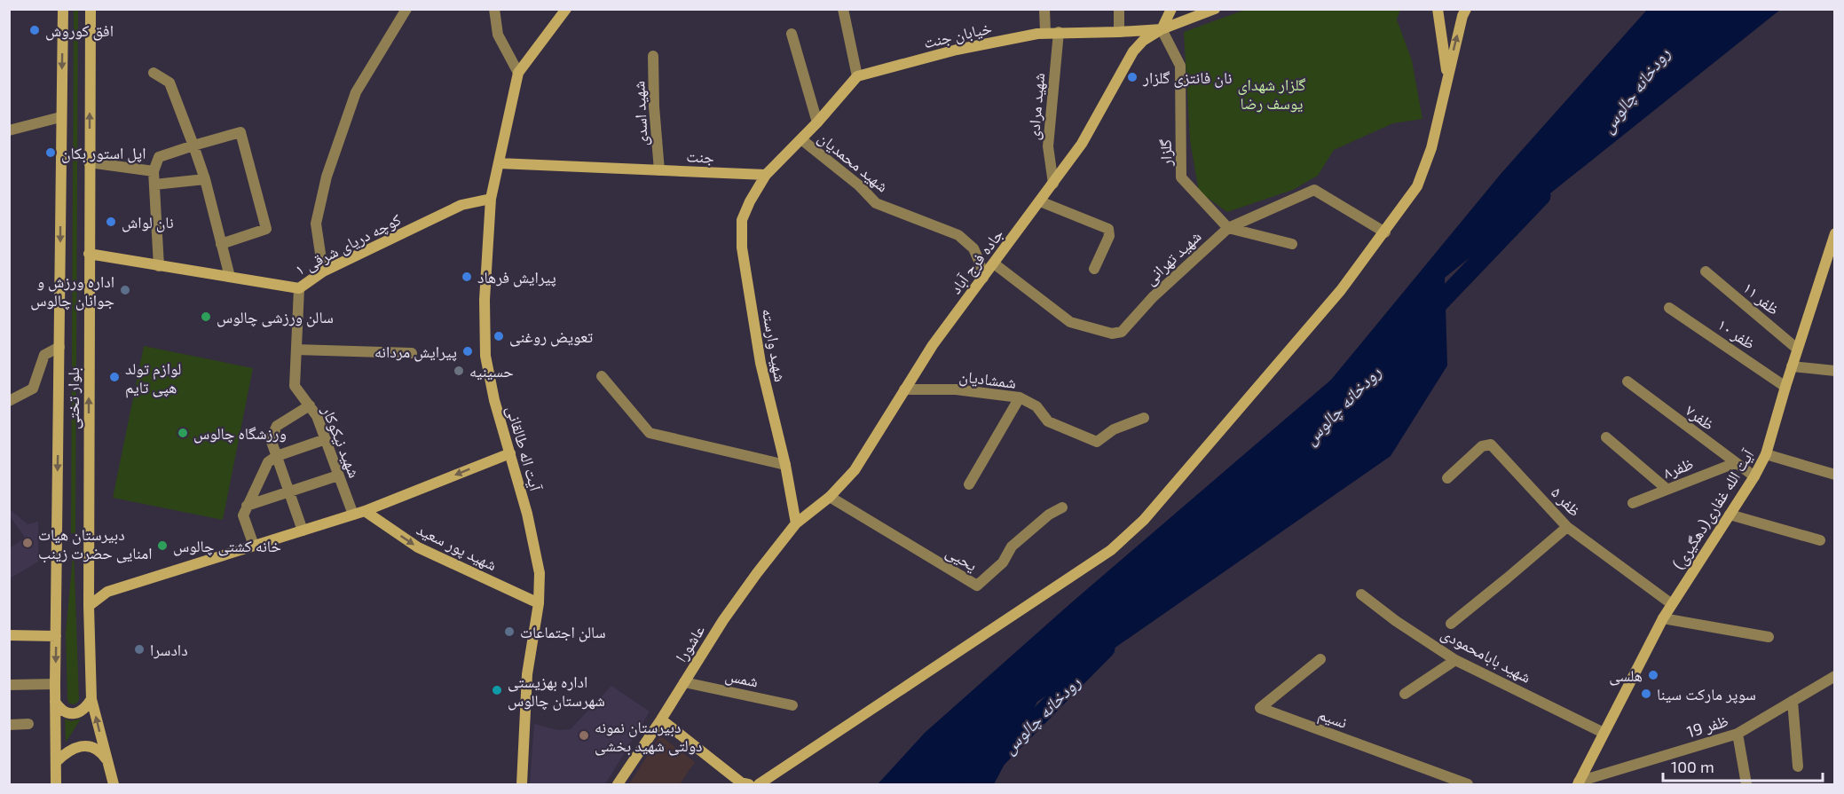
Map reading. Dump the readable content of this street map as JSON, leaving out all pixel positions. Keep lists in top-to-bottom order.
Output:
{
  "streets": {
    "street": [
      "خیابان جنت",
      "شهید مرادی",
      "شهید اسدی",
      "گلزار",
      "جنت",
      "شهید محمدیان",
      "کوچه دریای شرقی ۱",
      "شهید تهرانی",
      "جاده فرج آباد",
      "ظفر ۱۱",
      "ظفر ۱۰",
      "شهید وارسته",
      "شمشادیان",
      "بلوار تختی",
      "ظفر۷",
      "شهید نیکوکار",
      "آیت اله طالقانی",
      "ظفر۸",
      "ظفر ۵",
      "آیت الله غفاری(دهگیری)",
      "شهید پور سعید",
      "یحیی",
      "عاشورا",
      "شهید بابامحمودی",
      "شمس",
      "نسیم",
      "ظفر 19"
    ]
  },
  "crossings": [
    ["خیابان جنت", "شهید مرادی"],
    ["خیابان جنت", "گلزار"],
    ["خیابان جنت", "جاده فرج آباد"],
    ["شهید مرادی", "جاده فرج آباد"],
    ["شهید اسدی", "جنت"],
    ["گلزار", "شهید تهرانی"],
    ["گلزار", "جاده فرج آباد"],
    ["جنت", "شهید وارسته"],
    ["جنت", "آیت اله طالقانی"],
    ["شهید محمدیان", "جاده فرج آباد"],
    ["کوچه دریای شرقی ۱", "بلوار تختی"],
    ["کوچه دریای شرقی ۱", "شهید نیکوکار"],
    ["کوچه دریای شرقی ۱", "آیت اله طالقانی"],
    ["شهید تهرانی", "جاده فرج آباد"],
    ["جاده فرج آباد", "شهید وارسته"],
    ["جاده فرج آباد", "شمشادیان"],
    ["جاده فرج آباد", "یحیی"],
    ["جاده فرج آباد", "عاشورا"],
    ["ظفر ۱۱", "آیت الله غفاری(دهگیری)"],
    ["ظفر ۱۰", "آیت الله غفاری(دهگیری)"],
    ["شهید وارسته", "عاشورا"],
    ["ظفر۷", "ظفر۸"],
    ["ظفر۷", "آیت الله غفاری(دهگیری)"],
    ["آیت اله طالقانی", "شهید پور سعید"],
    ["ظفر ۵", "آیت الله غفاری(دهگیری)"],
    ["آیت الله غفاری(دهگیری)", "شهید بابامحمودی"],
    ["آیت الله غفاری(دهگیری)", "ظفر 19"],
    ["عاشورا", "شمس"]
  ],
  "one_way": ["شهید پور سعید"],
  "water": ["رودخانه چالوس"],
  "parks": ["گلزار شهدای یوسف رضا"],
  "places": [
    "افق کوروش",
    "نان فانتزی گلزار",
    "اپل استور بکان",
    "نان لواش",
    "پیرایش فرهاد",
    "اداره ورزش و جوانان چالوس",
    "سالن ورزشی چالوس",
    "تعویض روغنی",
    "پیرایش مردانه",
    "حسینیه",
    "لوازم تولد هپی تایم",
    "ورزشگاه چالوس",
    "دبیرستان هیات امنایی حضرت زینب",
    "خانه کشتی چالوس",
    "سالن اجتماعات",
    "دادسرا",
    "هلسی",
    "اداره بهزیستی شهرستان چالوس",
    "سوپر مارکت سینا",
    "دبیرستان نمونه دولتی شهید بخشی"
  ],
  "scale_bar": "100 m"
}
